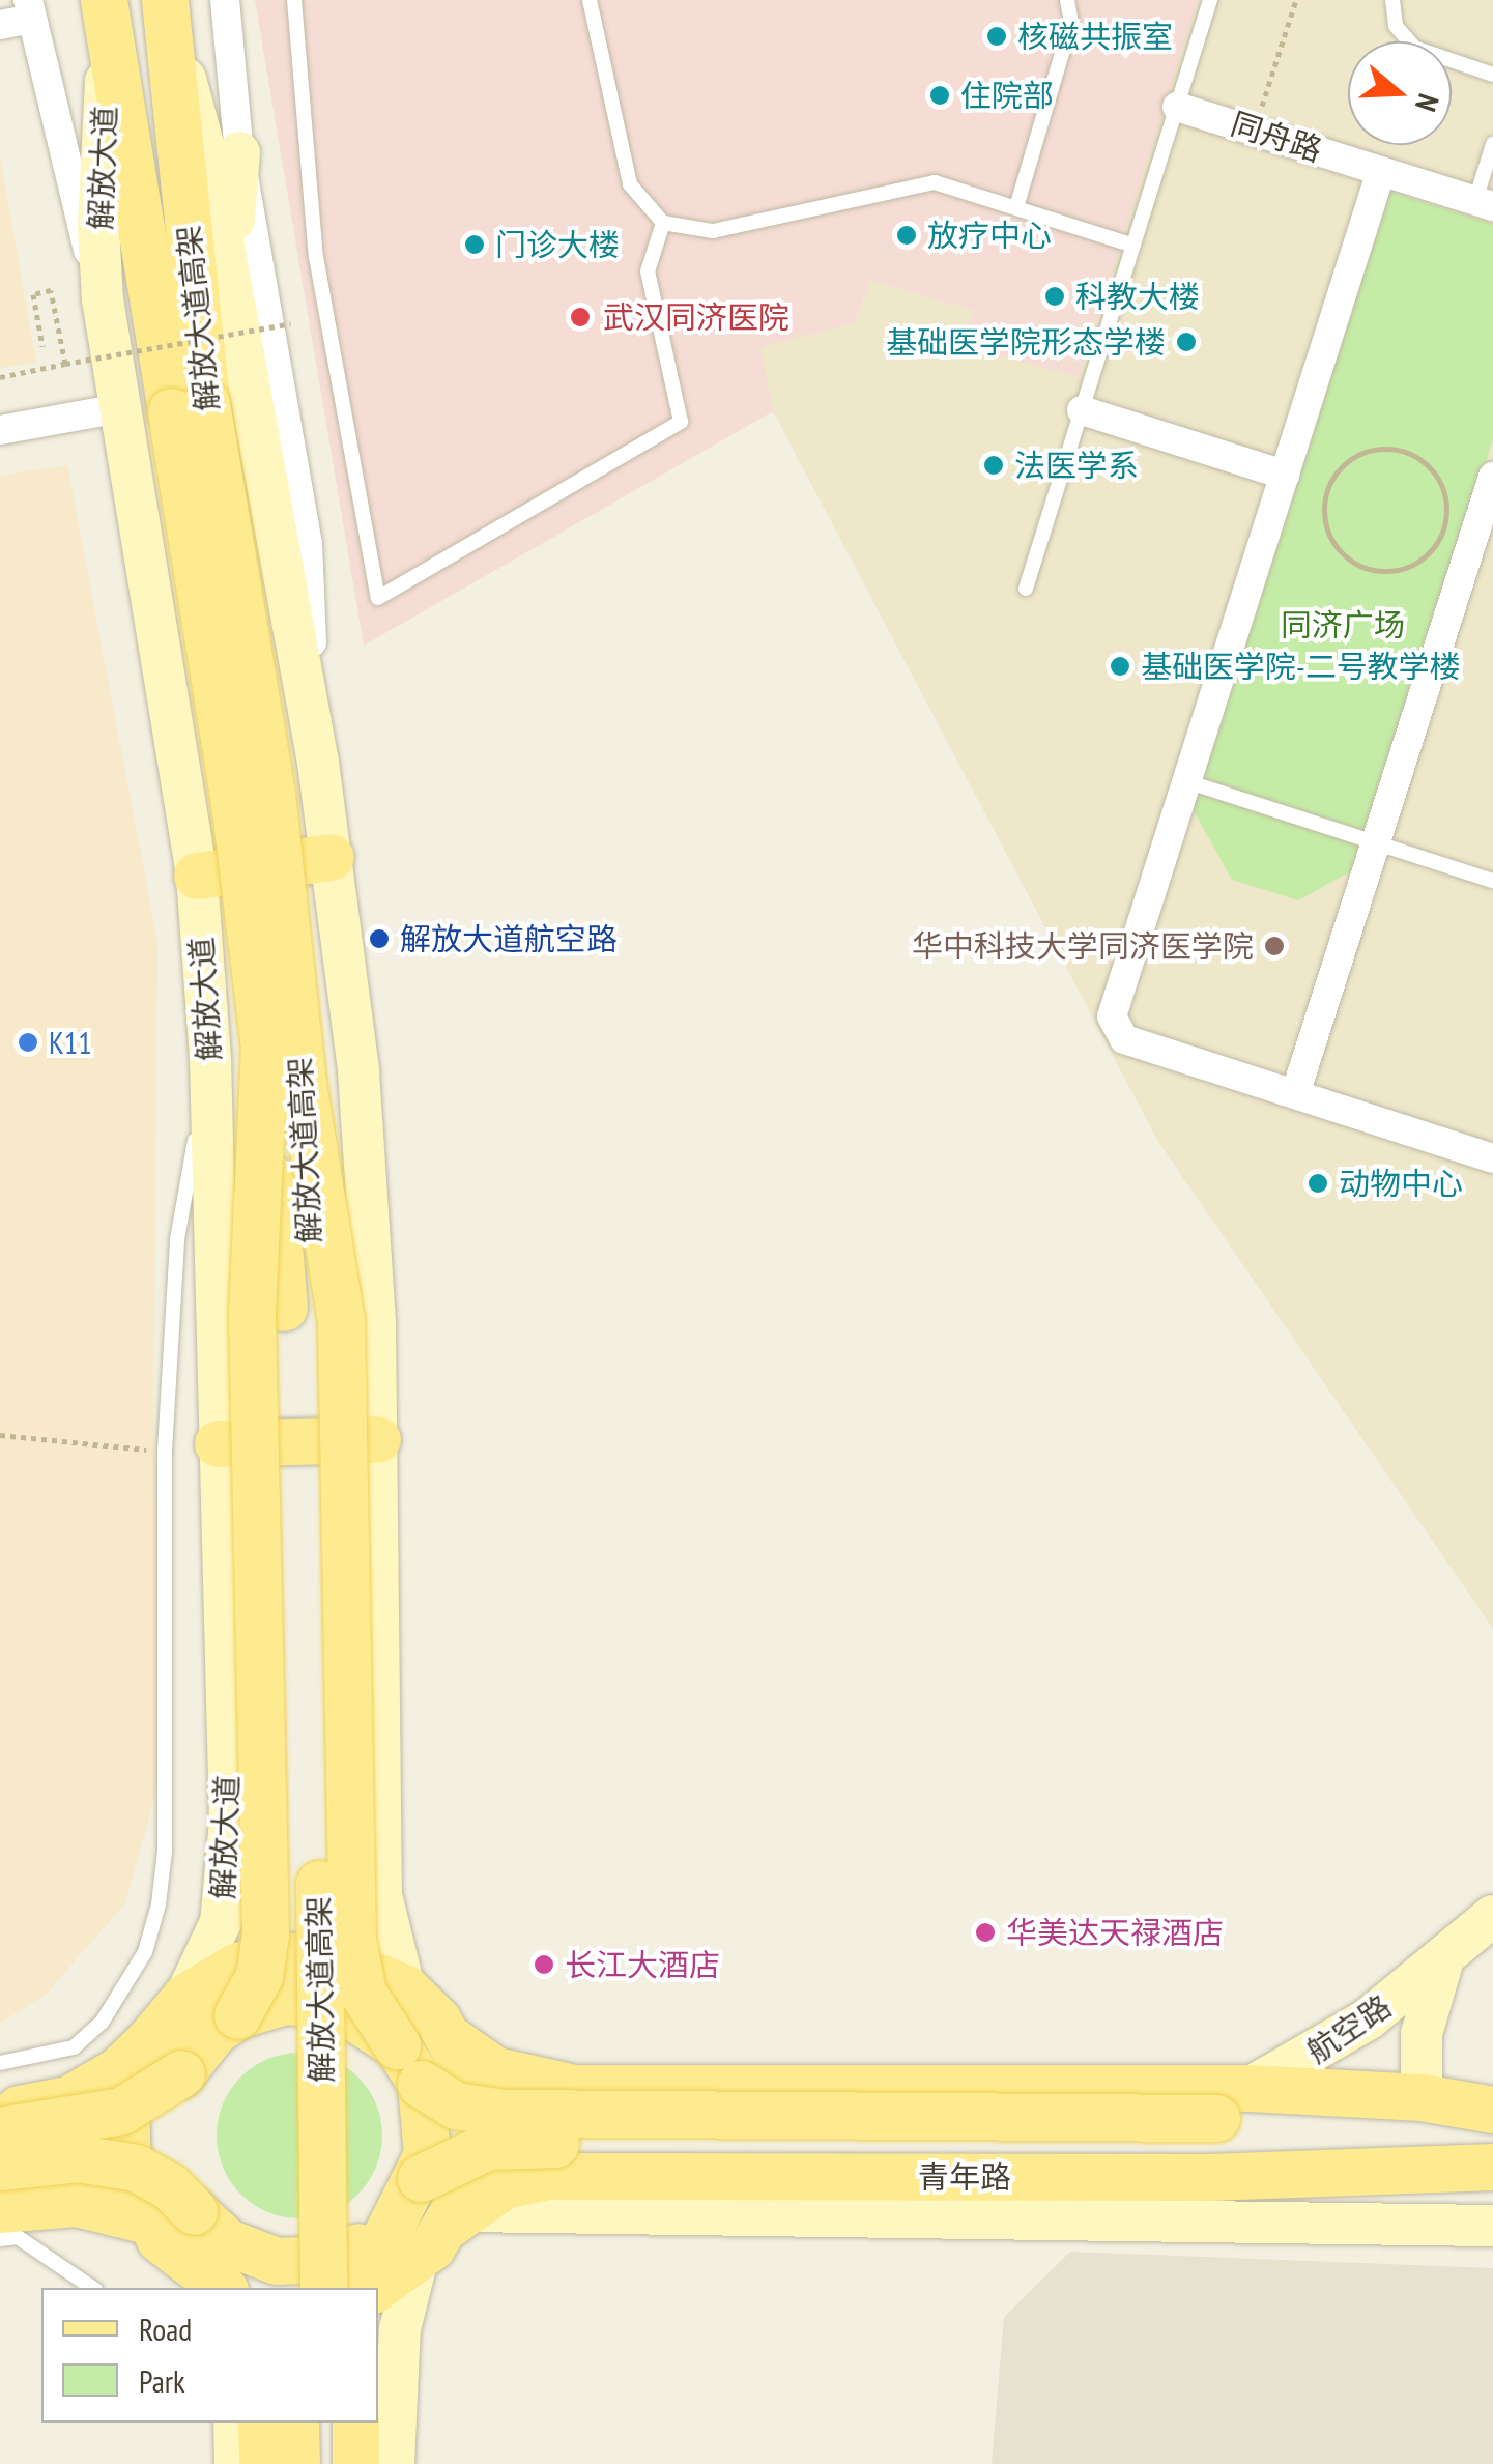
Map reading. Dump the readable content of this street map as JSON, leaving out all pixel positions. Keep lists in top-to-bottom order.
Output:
{
  "streets": {
    "main road": [
      "解放大道",
      "解放大道高架",
      "航空路",
      "青年路"
    ],
    "street": ["同舟路"]
  },
  "crossings": [
    ["解放大道", "解放大道高架"]
  ],
  "parks": ["同济广场"],
  "places": [
    "核磁共振室",
    "住院部",
    "放疗中心",
    "门诊大楼",
    "科教大楼",
    "武汉同济医院",
    "基础医学院形态学楼",
    "法医学系",
    "基础医学院-二号教学楼",
    "解放大道航空路",
    "华中科技大学同济医学院",
    "K11",
    "动物中心",
    "华美达天禄酒店",
    "长江大酒店"
  ],
  "legend": ["Road", "Park"],
  "north": "right"
}
